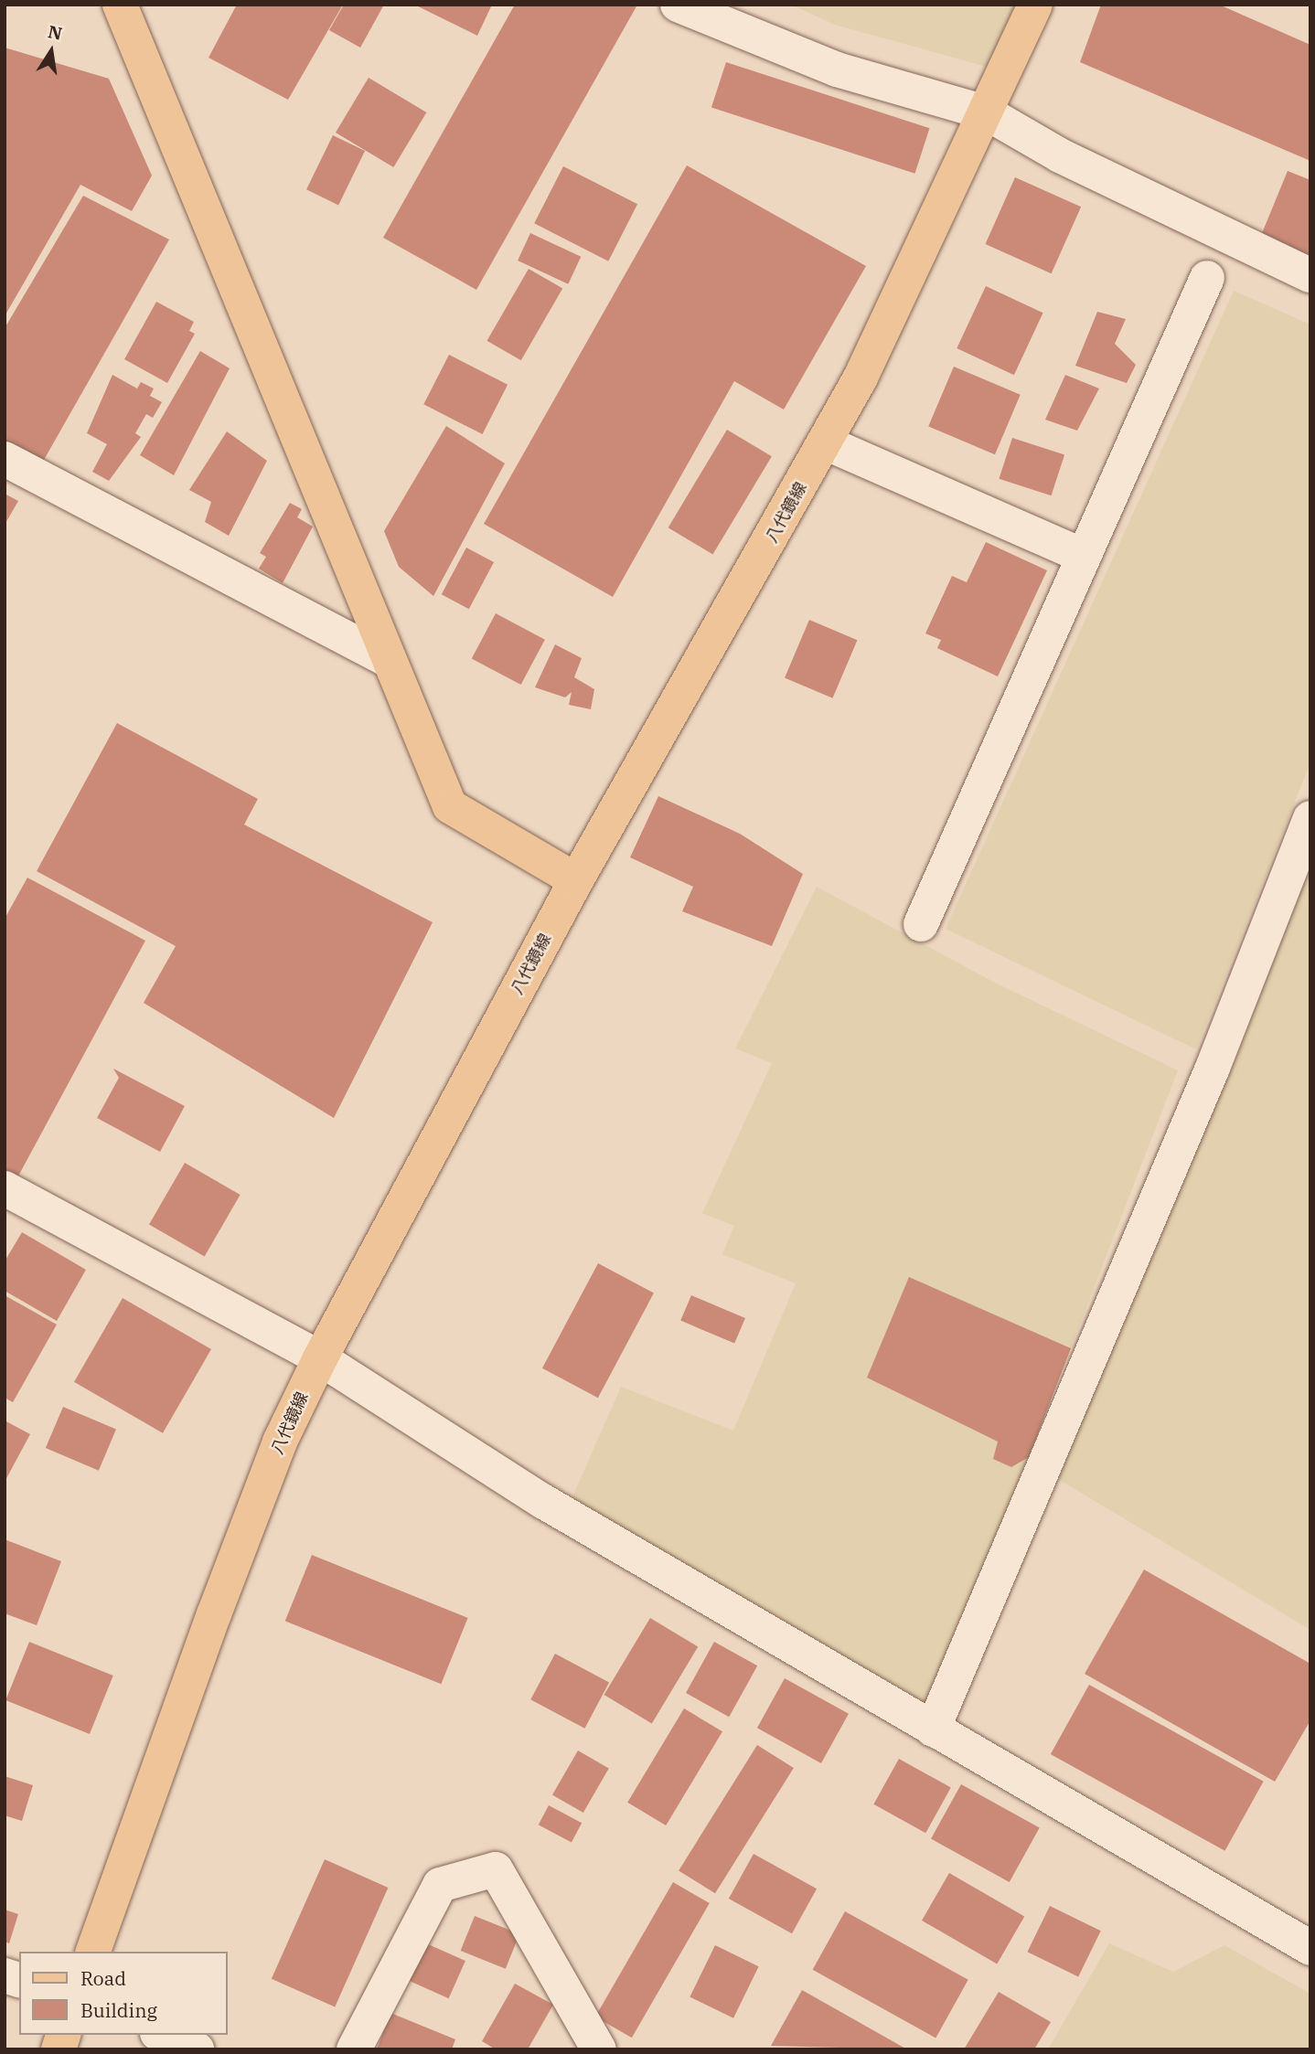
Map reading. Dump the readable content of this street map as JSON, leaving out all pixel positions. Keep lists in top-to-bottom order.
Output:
{
  "streets": {
    "main road": ["八代鏡線"]
  },
  "legend": ["Road", "Building"],
  "north": "top"
}
